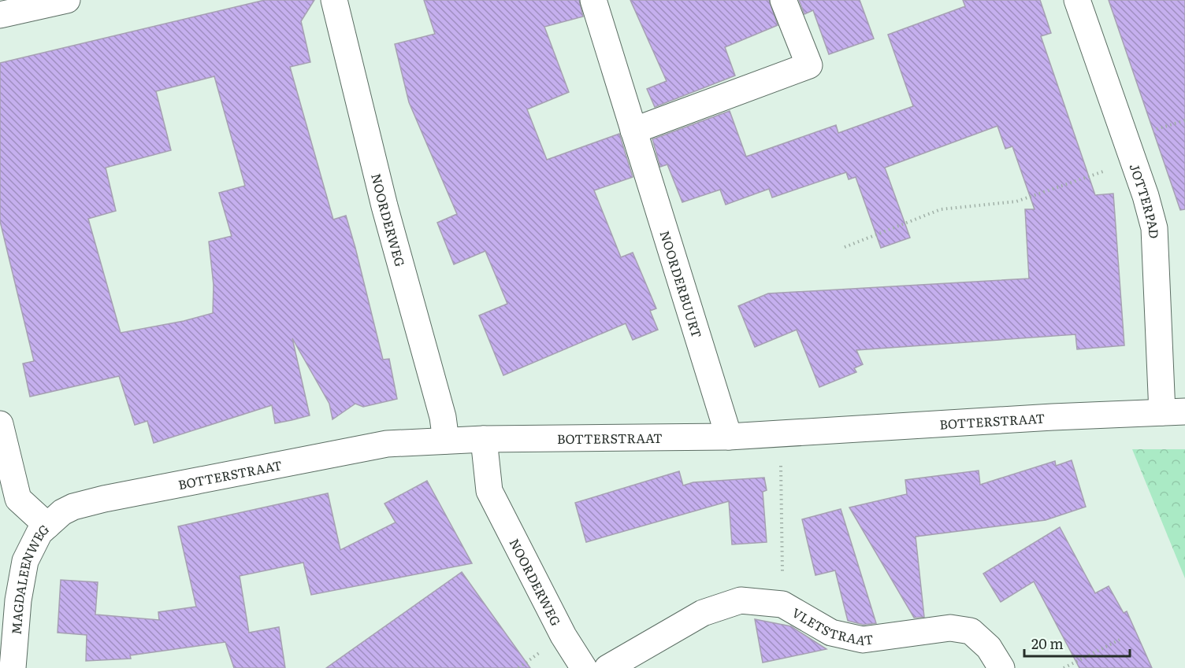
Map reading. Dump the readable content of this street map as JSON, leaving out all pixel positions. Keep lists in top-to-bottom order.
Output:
{
  "streets": {
    "street": [
      "JOTTERPAD",
      "NOORDERWEG",
      "NOORDERBUURT",
      "BOTTERSTRAAT",
      "MAGDALEENWEG",
      "VLETSTRAAT"
    ]
  },
  "crossings": [
    ["JOTTERPAD", "BOTTERSTRAAT"],
    ["NOORDERWEG", "BOTTERSTRAAT"],
    ["NOORDERBUURT", "BOTTERSTRAAT"],
    ["BOTTERSTRAAT", "MAGDALEENWEG"]
  ],
  "scale_bar": "20 m"
}
